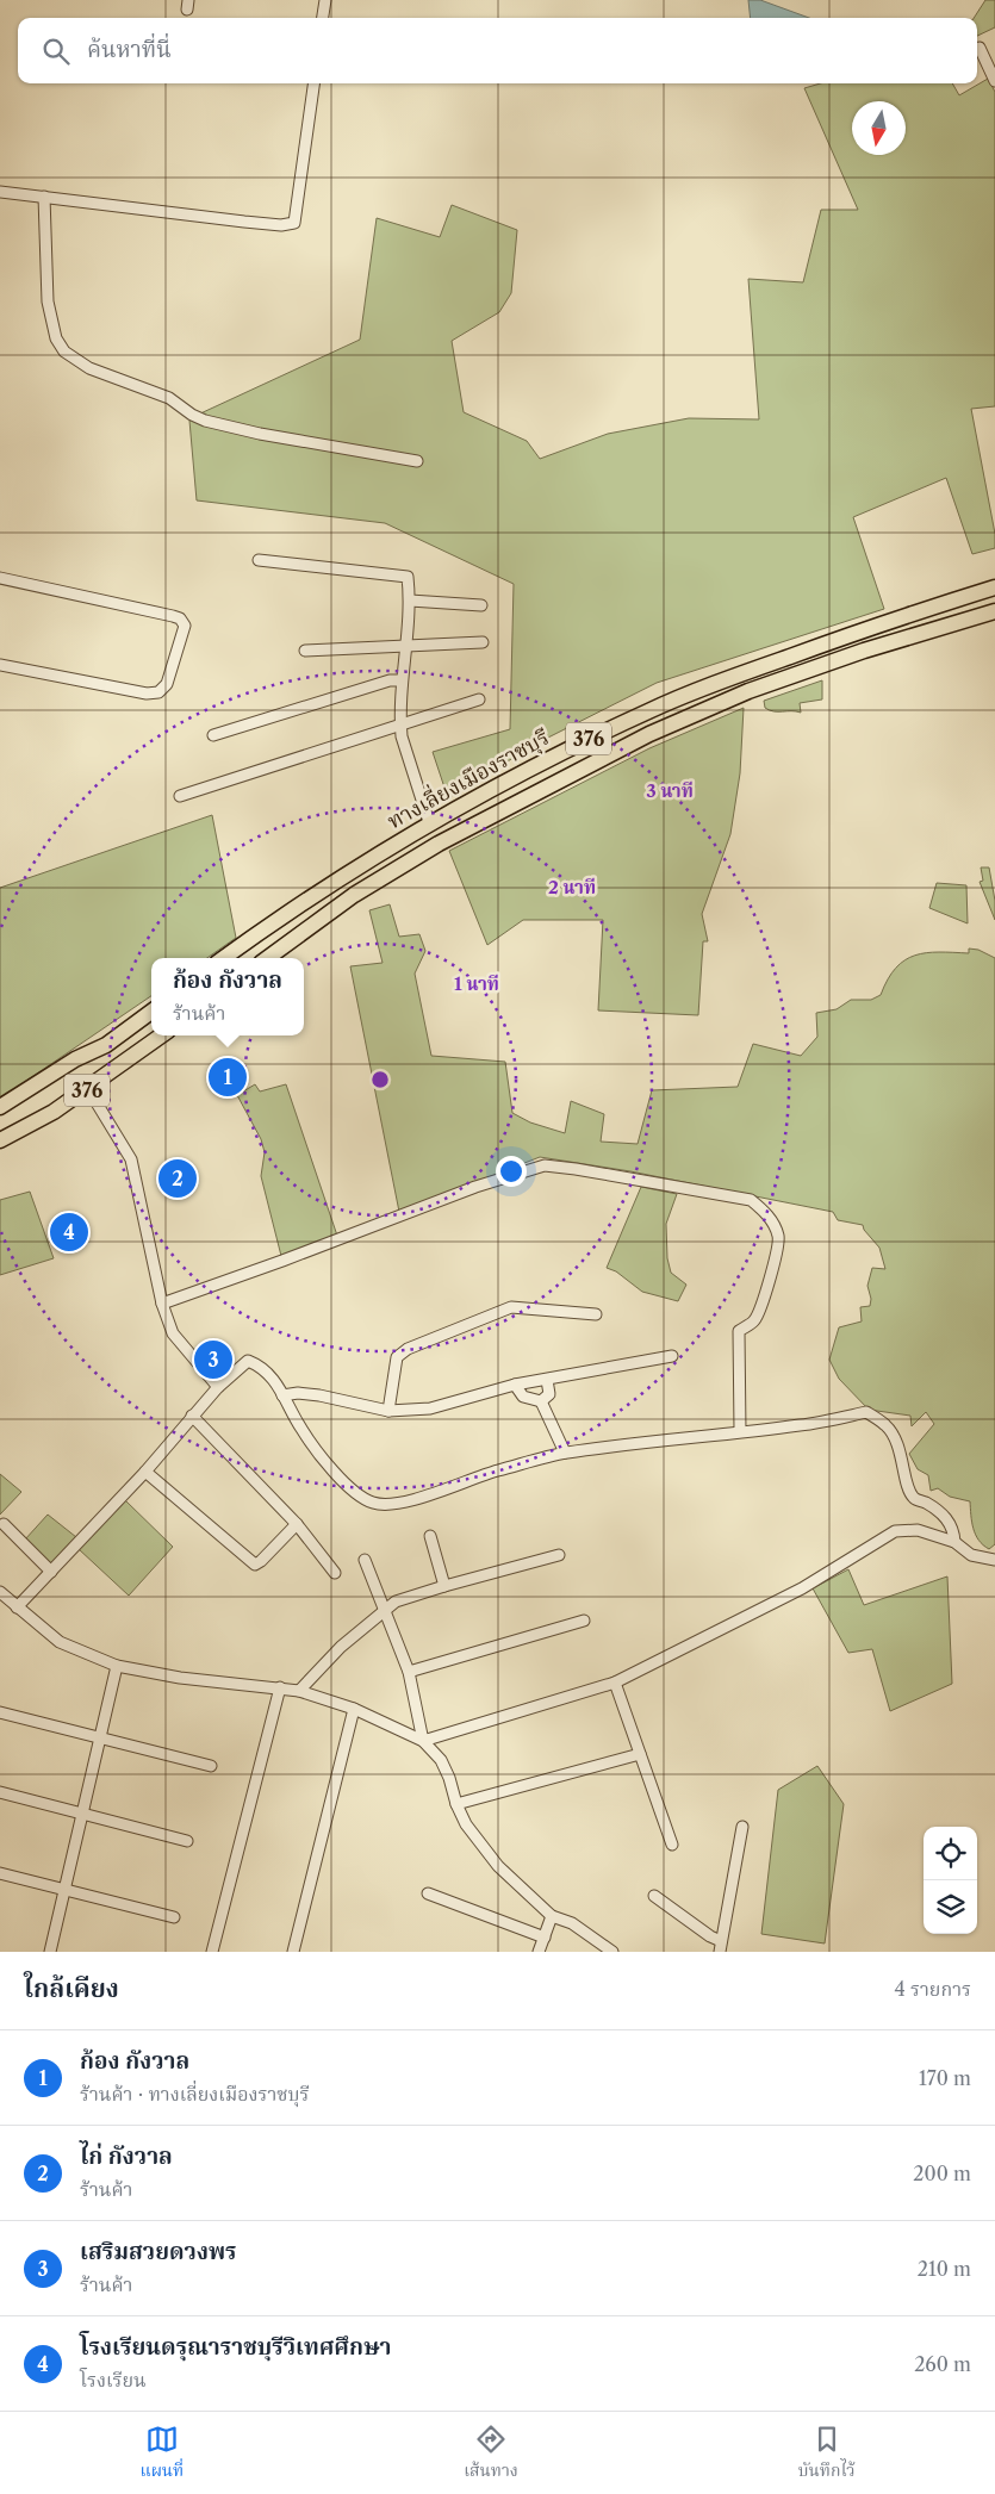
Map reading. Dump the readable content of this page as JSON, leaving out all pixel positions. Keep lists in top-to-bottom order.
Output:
{
  "streets": {
    "main road": ["376", "ทางเลี่ยงเมืองราชบุรี"]
  },
  "north": "bottom",
  "page": {
    "search": "ค้นหาที่นี่",
    "popup": ["ก้อง กังวาล", "ร้านค้า"],
    "pins": [
      "1",
      "2",
      "4",
      "3"
    ],
    "heading": ["ใกล้เคียง", "4 รายการ"],
    "list": [
      {
        "mark": "1",
        "name": "ก้อง กังวาล",
        "note": "ร้านค้า · ทางเลี่ยงเมืองราชบุรี",
        "value": "170 m"
      },
      {
        "mark": "2",
        "name": "ไก่ กังวาล",
        "note": "ร้านค้า",
        "value": "200 m"
      },
      {
        "mark": "3",
        "name": "เสริมสวยดวงพร",
        "note": "ร้านค้า",
        "value": "210 m"
      },
      {
        "mark": "4",
        "name": "โรงเรียนดรุณาราชบุรีวิเทศศึกษา",
        "note": "โรงเรียน",
        "value": "260 m"
      }
    ],
    "nav": ["แผนที่", "เส้นทาง", "บันทึกไว้"]
  },
  "rings": ["3 นาที", "2 นาที", "1 นาที"]
}
